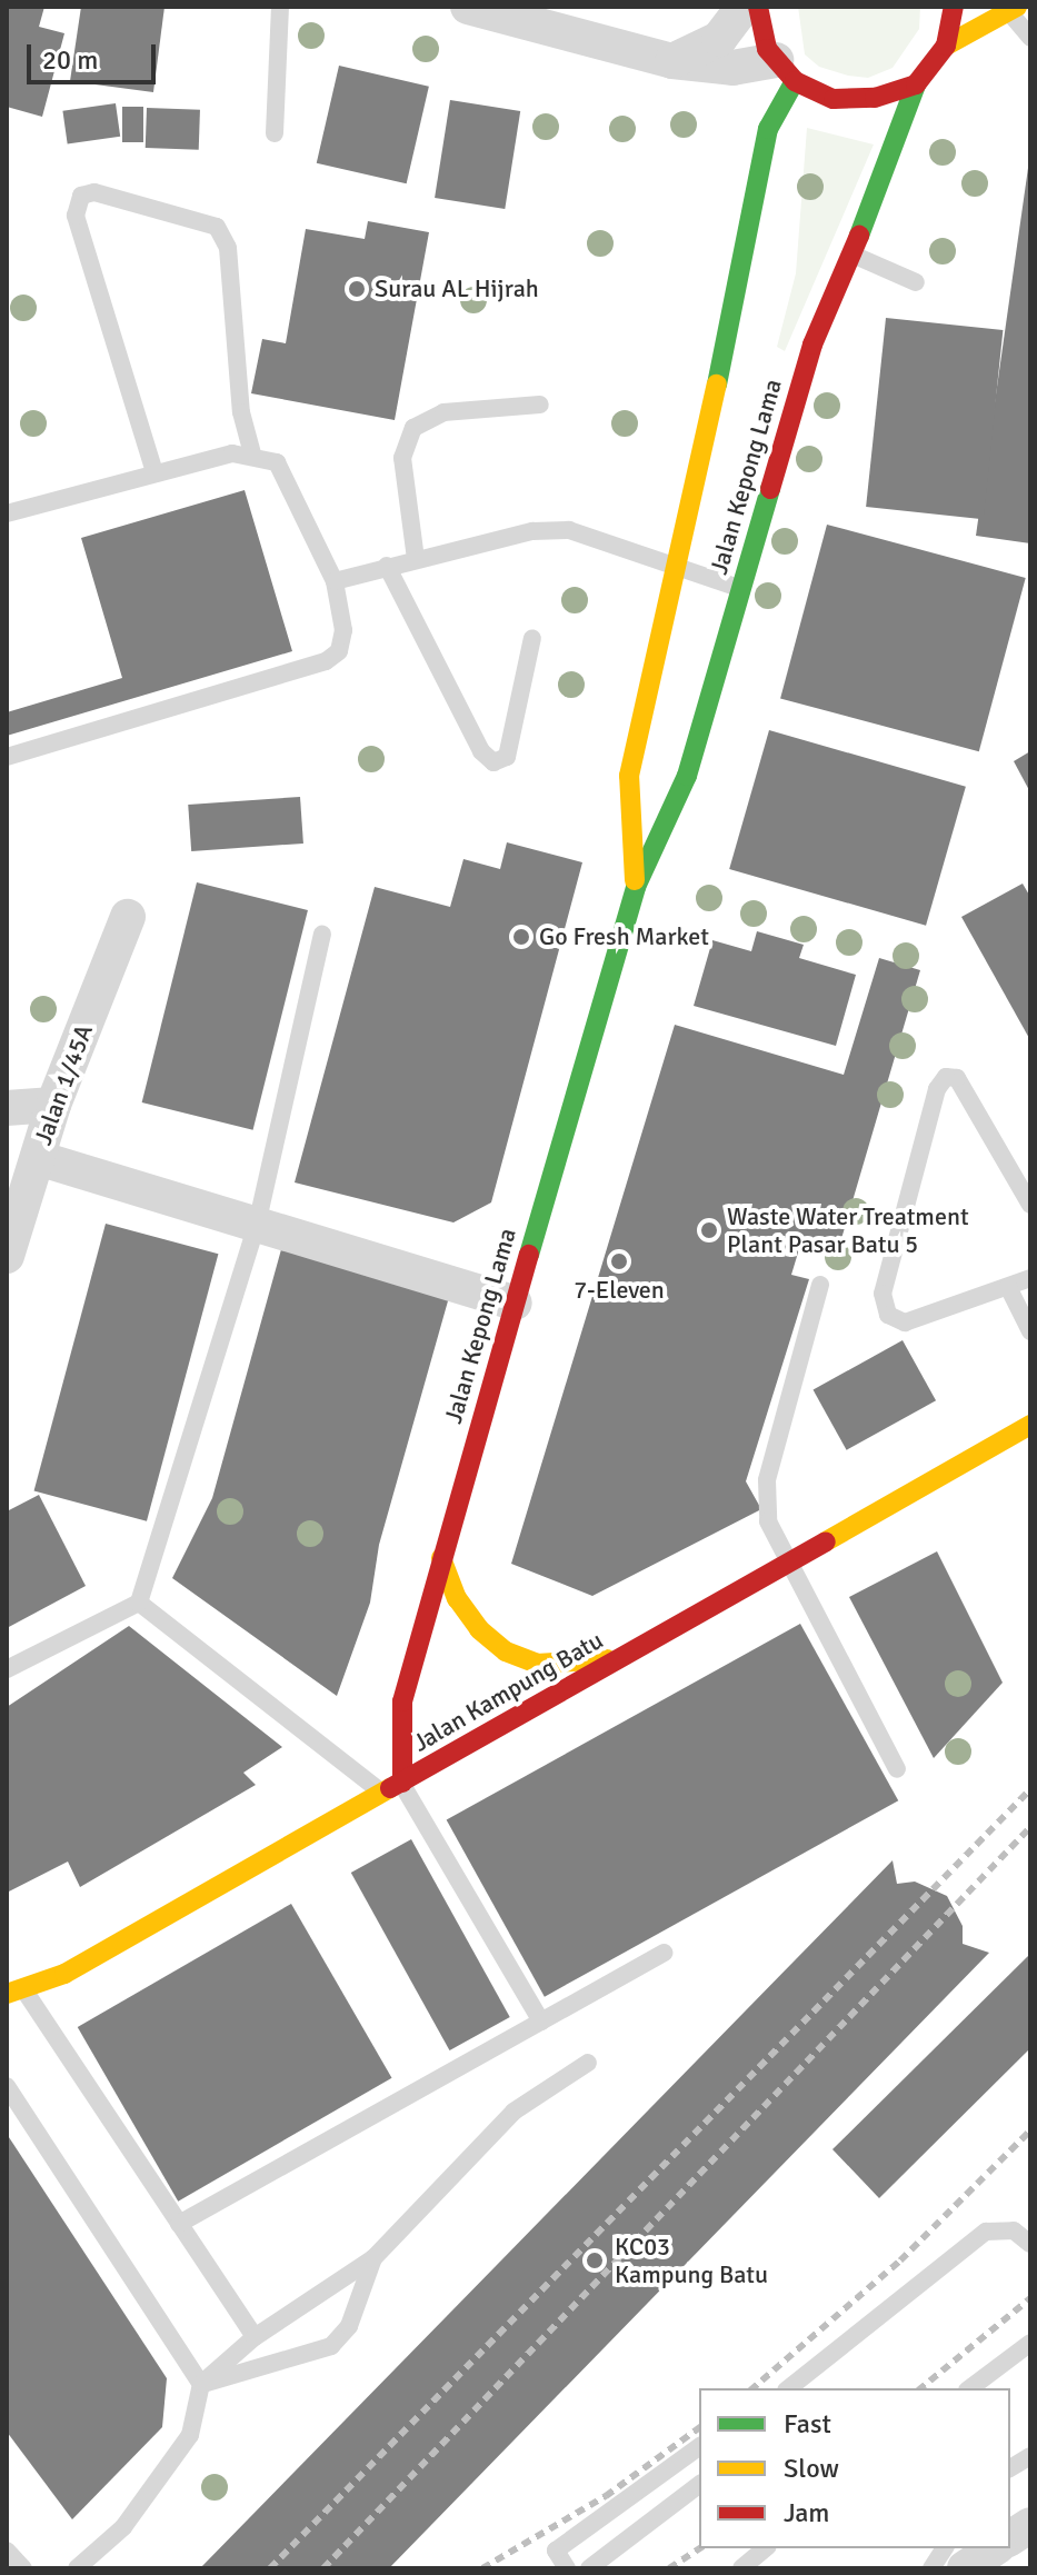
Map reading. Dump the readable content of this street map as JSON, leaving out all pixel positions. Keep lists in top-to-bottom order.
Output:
{
  "streets": {
    "street": ["Jalan Kepong Lama", "Jalan 1/45A", "Jalan Kampung Batu"]
  },
  "crossings": [
    ["Jalan Kepong Lama", "Jalan Kampung Batu"]
  ],
  "places": [
    "Surau AL Hijrah",
    "Go Fresh Market",
    "Waste Water Treatment Plant Pasar Batu 5",
    "7-Eleven",
    "KC03 Kampung Batu"
  ],
  "legend": ["Fast", "Slow", "Jam"],
  "scale_bar": "20 m"
}
